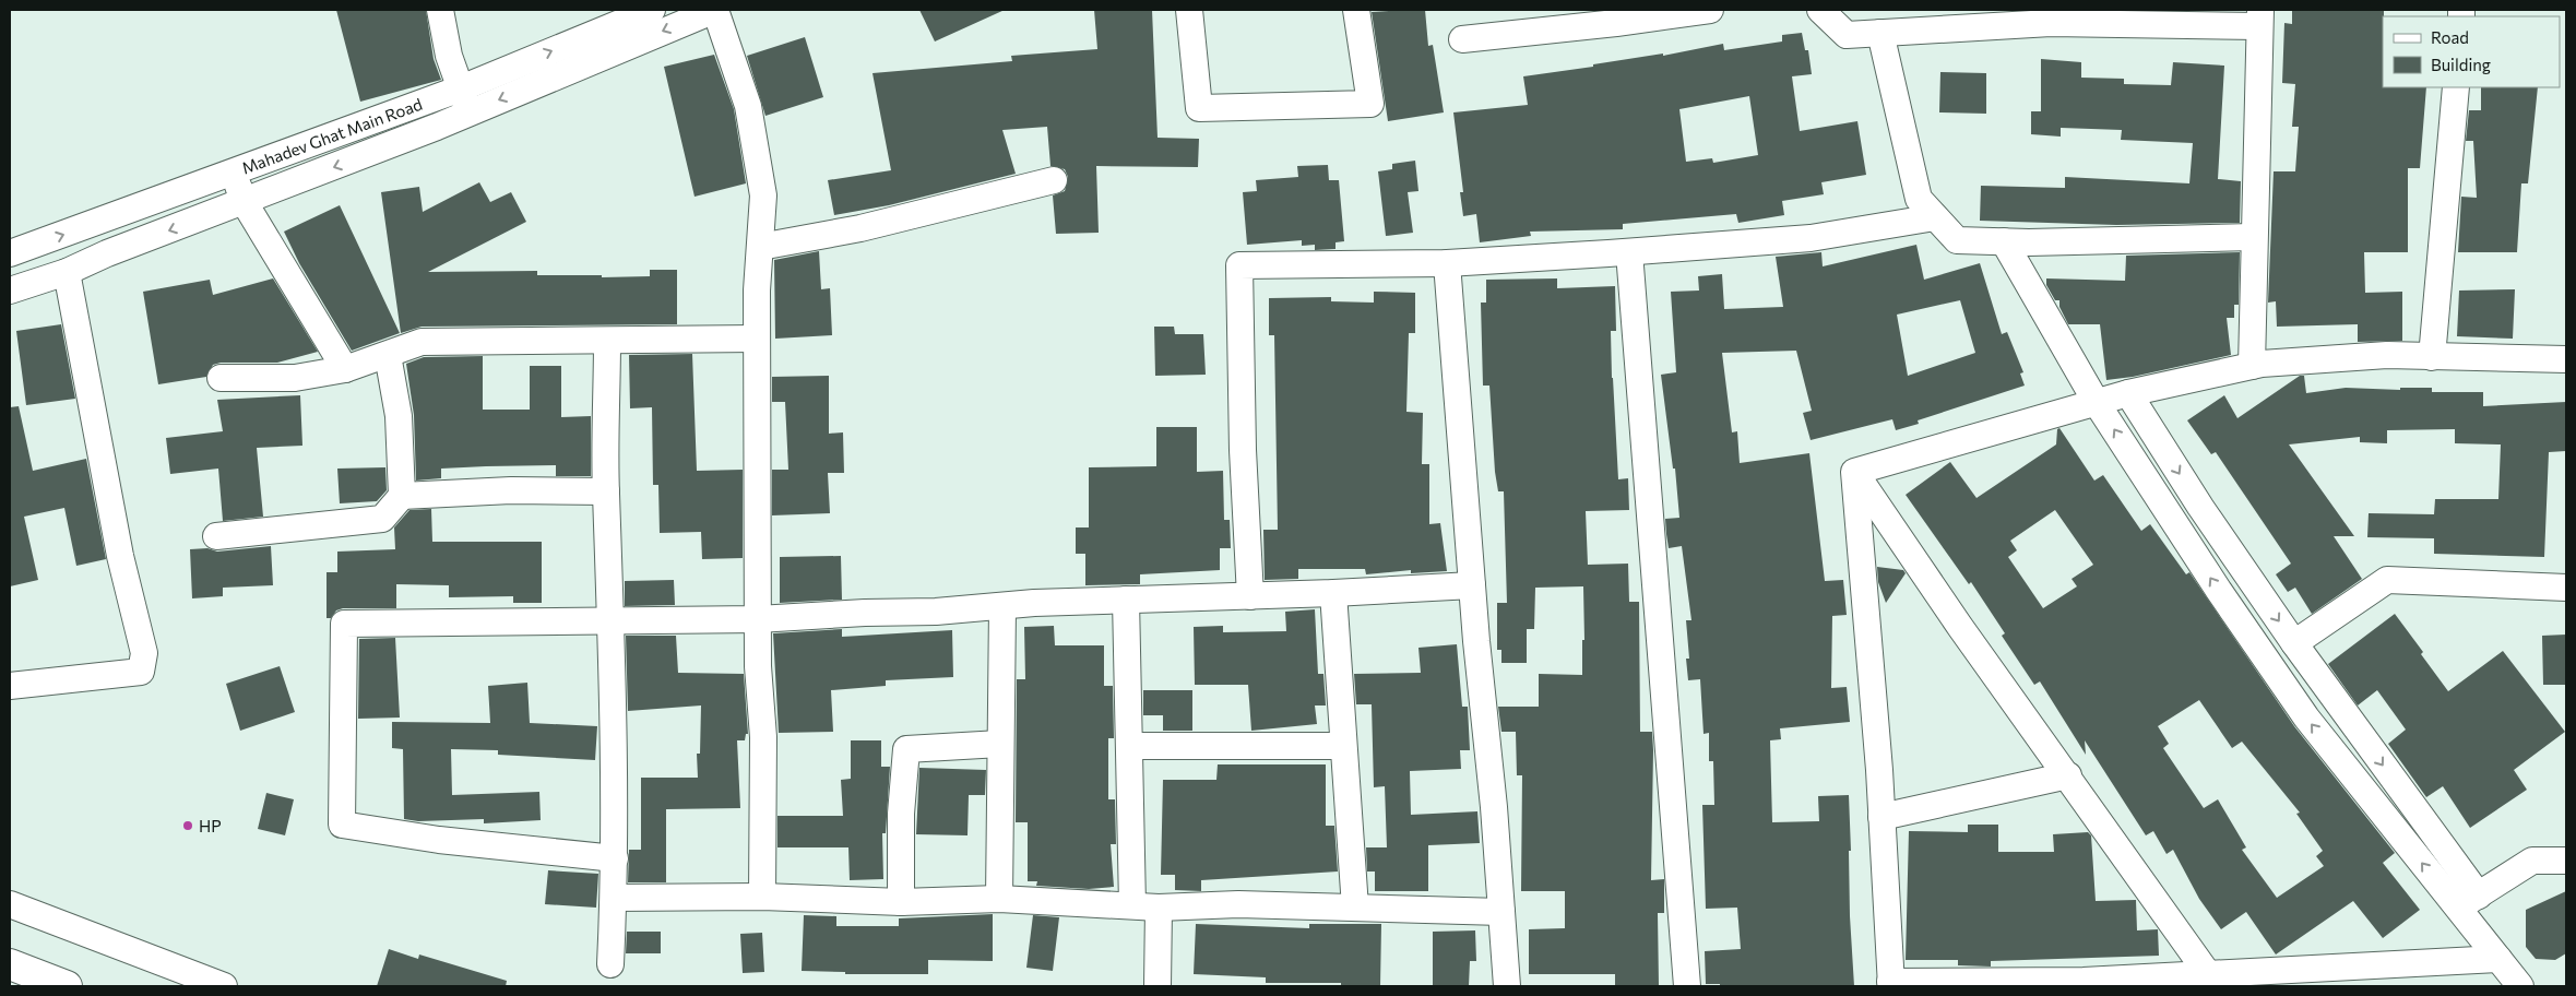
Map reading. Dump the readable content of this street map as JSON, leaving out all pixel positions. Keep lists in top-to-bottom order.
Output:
{
  "streets": {
    "street": ["Mahadev Ghat Main Road"]
  },
  "places": ["HP"],
  "legend": ["Road", "Building"]
}
